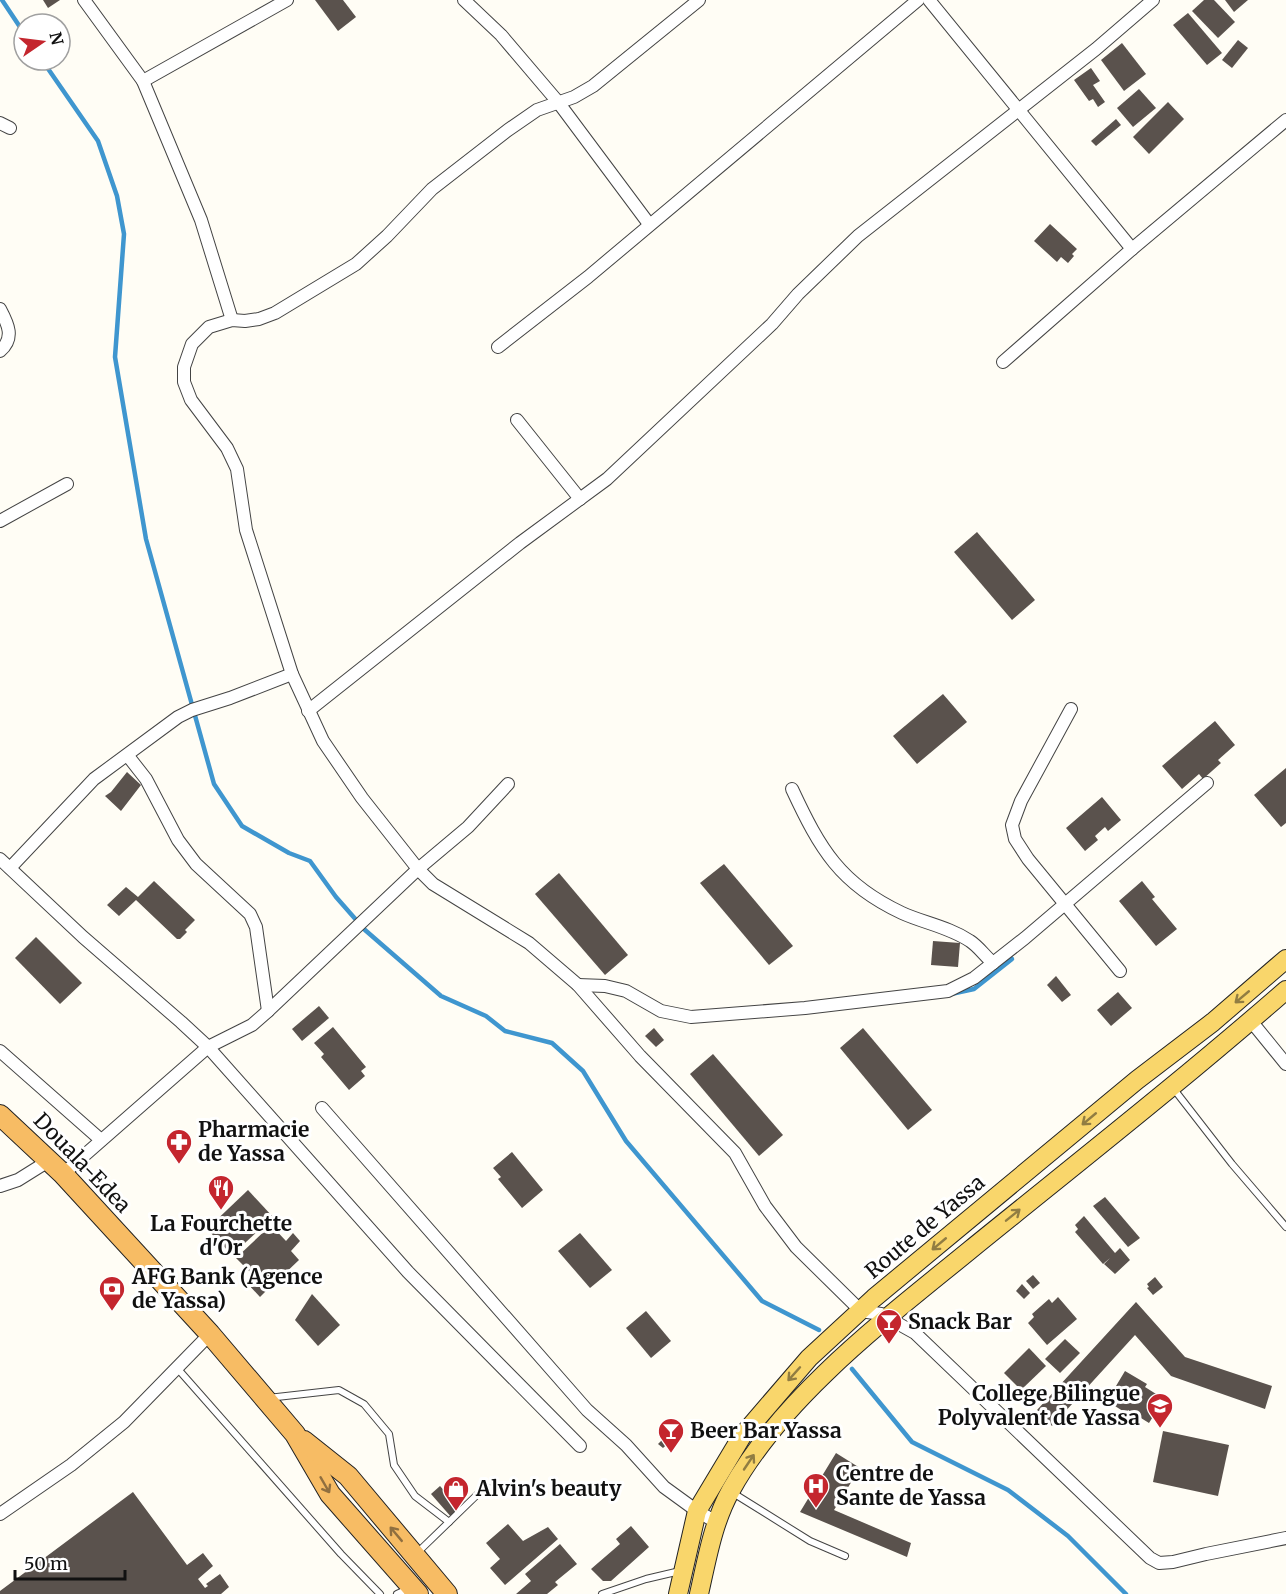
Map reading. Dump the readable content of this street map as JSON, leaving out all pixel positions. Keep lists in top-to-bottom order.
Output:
{
  "streets": {
    "highway": ["Douala-Edea"],
    "main road": ["Route de Yassa"]
  },
  "places": {
    "pharmacy": ["Pharmacie de Yassa"],
    "restaurant": ["La Fourchette d'Or"],
    "bank": ["AFG Bank (Agence de Yassa)"],
    "bar": ["Snack Bar", "Beer Bar Yassa"],
    "school or university": ["College Bilingue Polyvalent de Yassa"],
    "hospital": ["Centre de Sante de Yassa"],
    "shop": ["Alvin's beauty"]
  },
  "scale_bar": "50 m",
  "north": "right"
}
